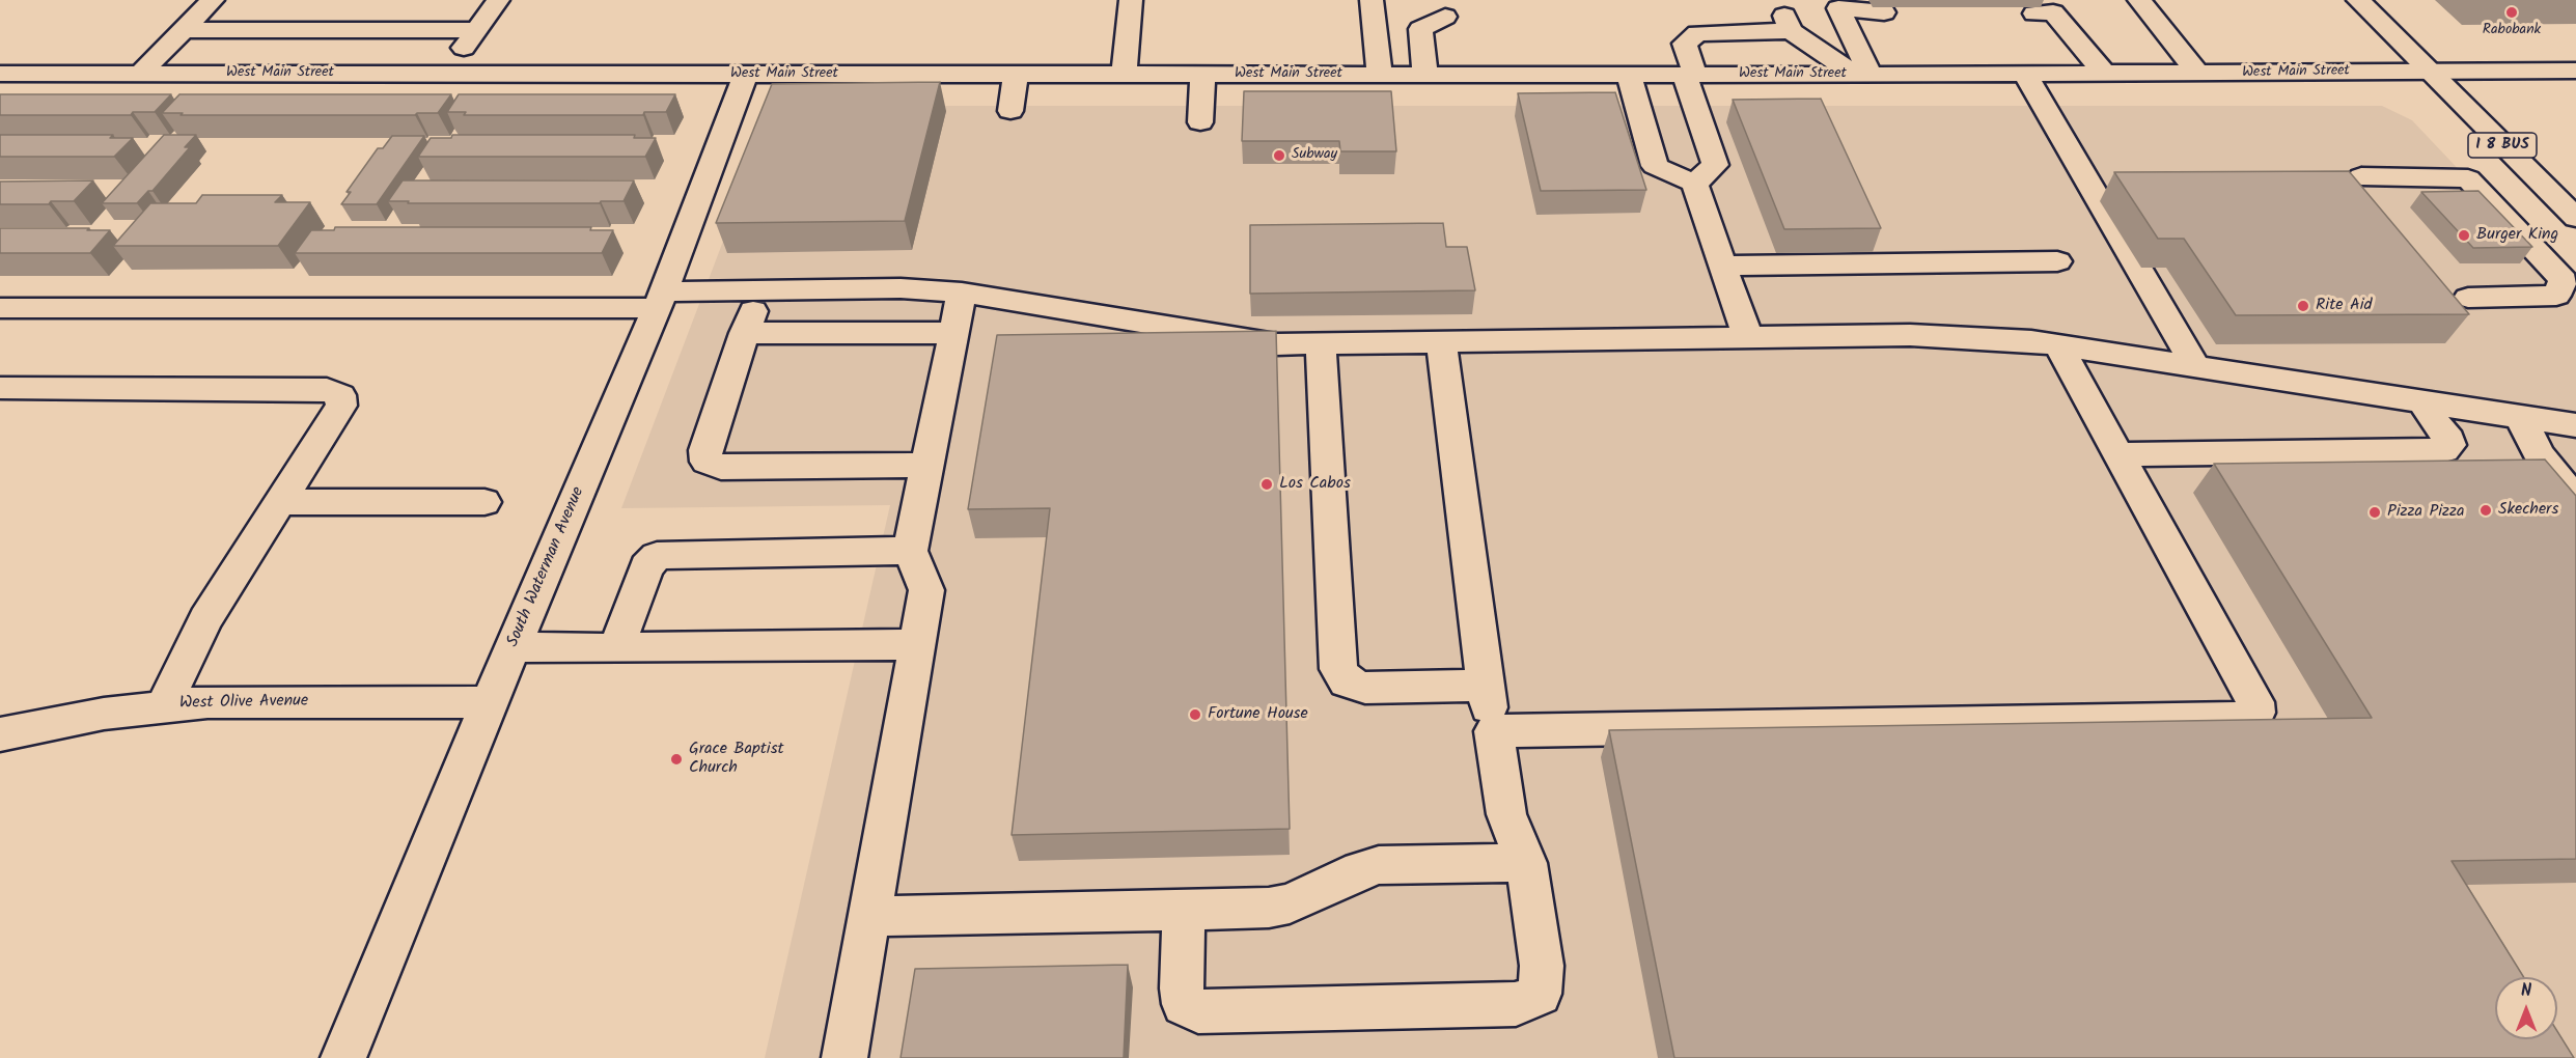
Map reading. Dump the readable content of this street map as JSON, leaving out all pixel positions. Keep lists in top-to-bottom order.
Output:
{
  "streets": {
    "main road": [
      "West Main Street",
      "I 8 BUS",
      "South Waterman Avenue",
      "West Olive Avenue"
    ]
  },
  "crossings": [
    ["West Main Street", "I 8 BUS"],
    ["West Main Street", "South Waterman Avenue"],
    ["South Waterman Avenue", "West Olive Avenue"]
  ],
  "places": [
    "Rabobank",
    "Subway",
    "Burger King",
    "Rite Aid",
    "Los Cabos",
    "Skechers",
    "Pizza Pizza",
    "Fortune House",
    "Grace Baptist Church"
  ],
  "north": "top"
}
